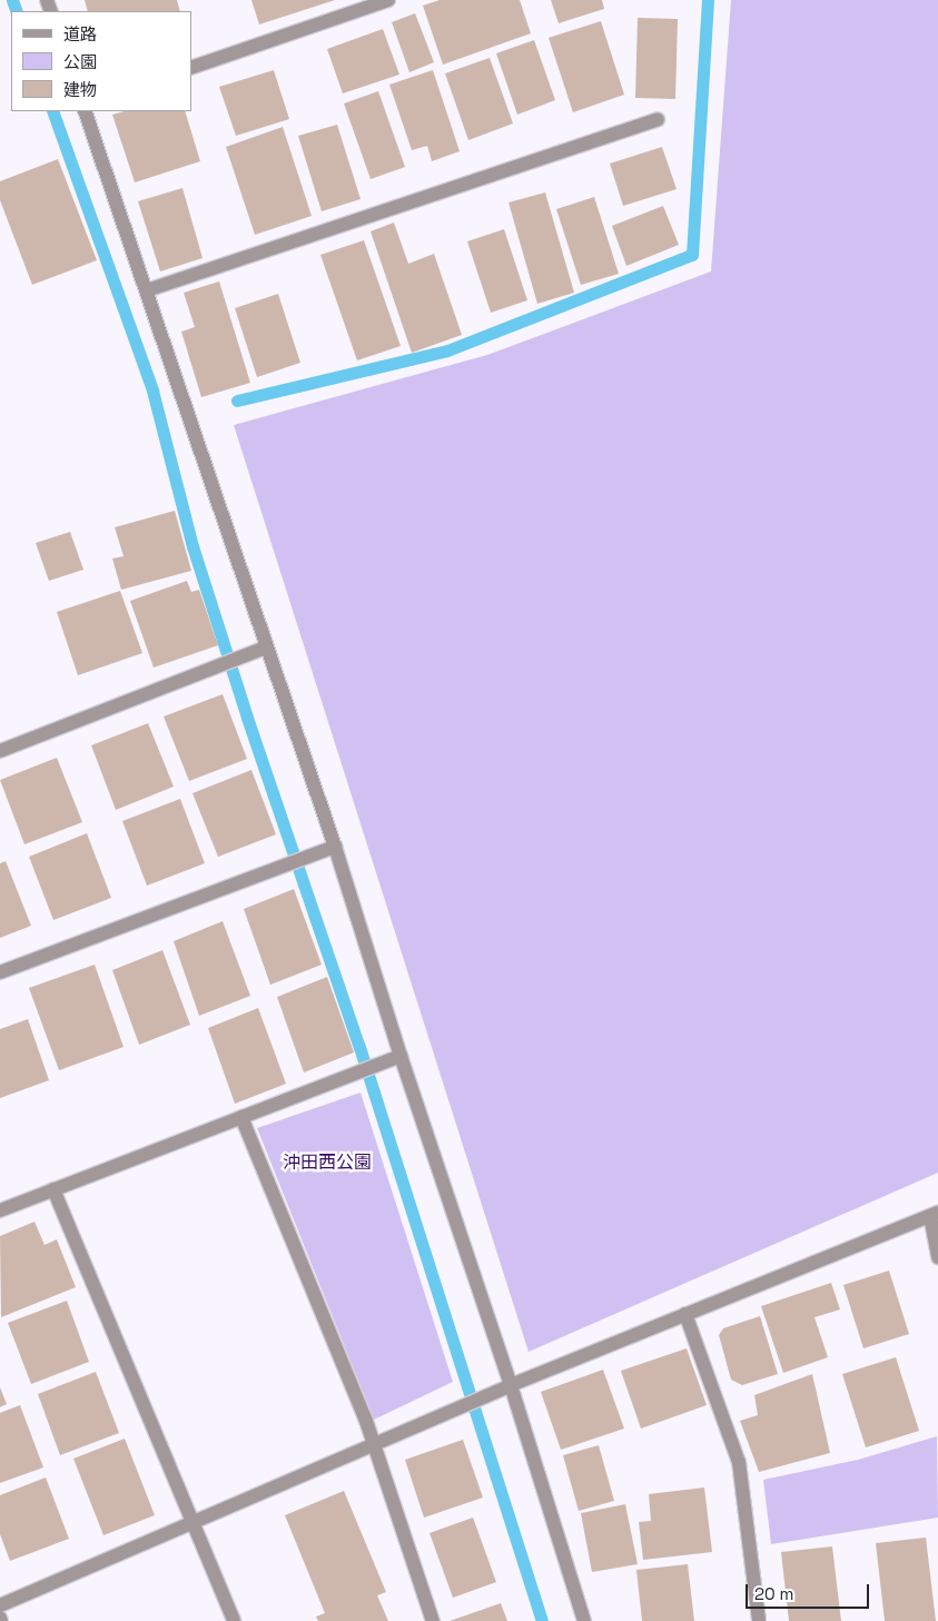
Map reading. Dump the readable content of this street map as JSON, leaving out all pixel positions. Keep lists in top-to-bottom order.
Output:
{
  "parks": ["沖田西公園"],
  "legend": ["道路", "公園", "建物"],
  "scale_bar": "20 m"
}
